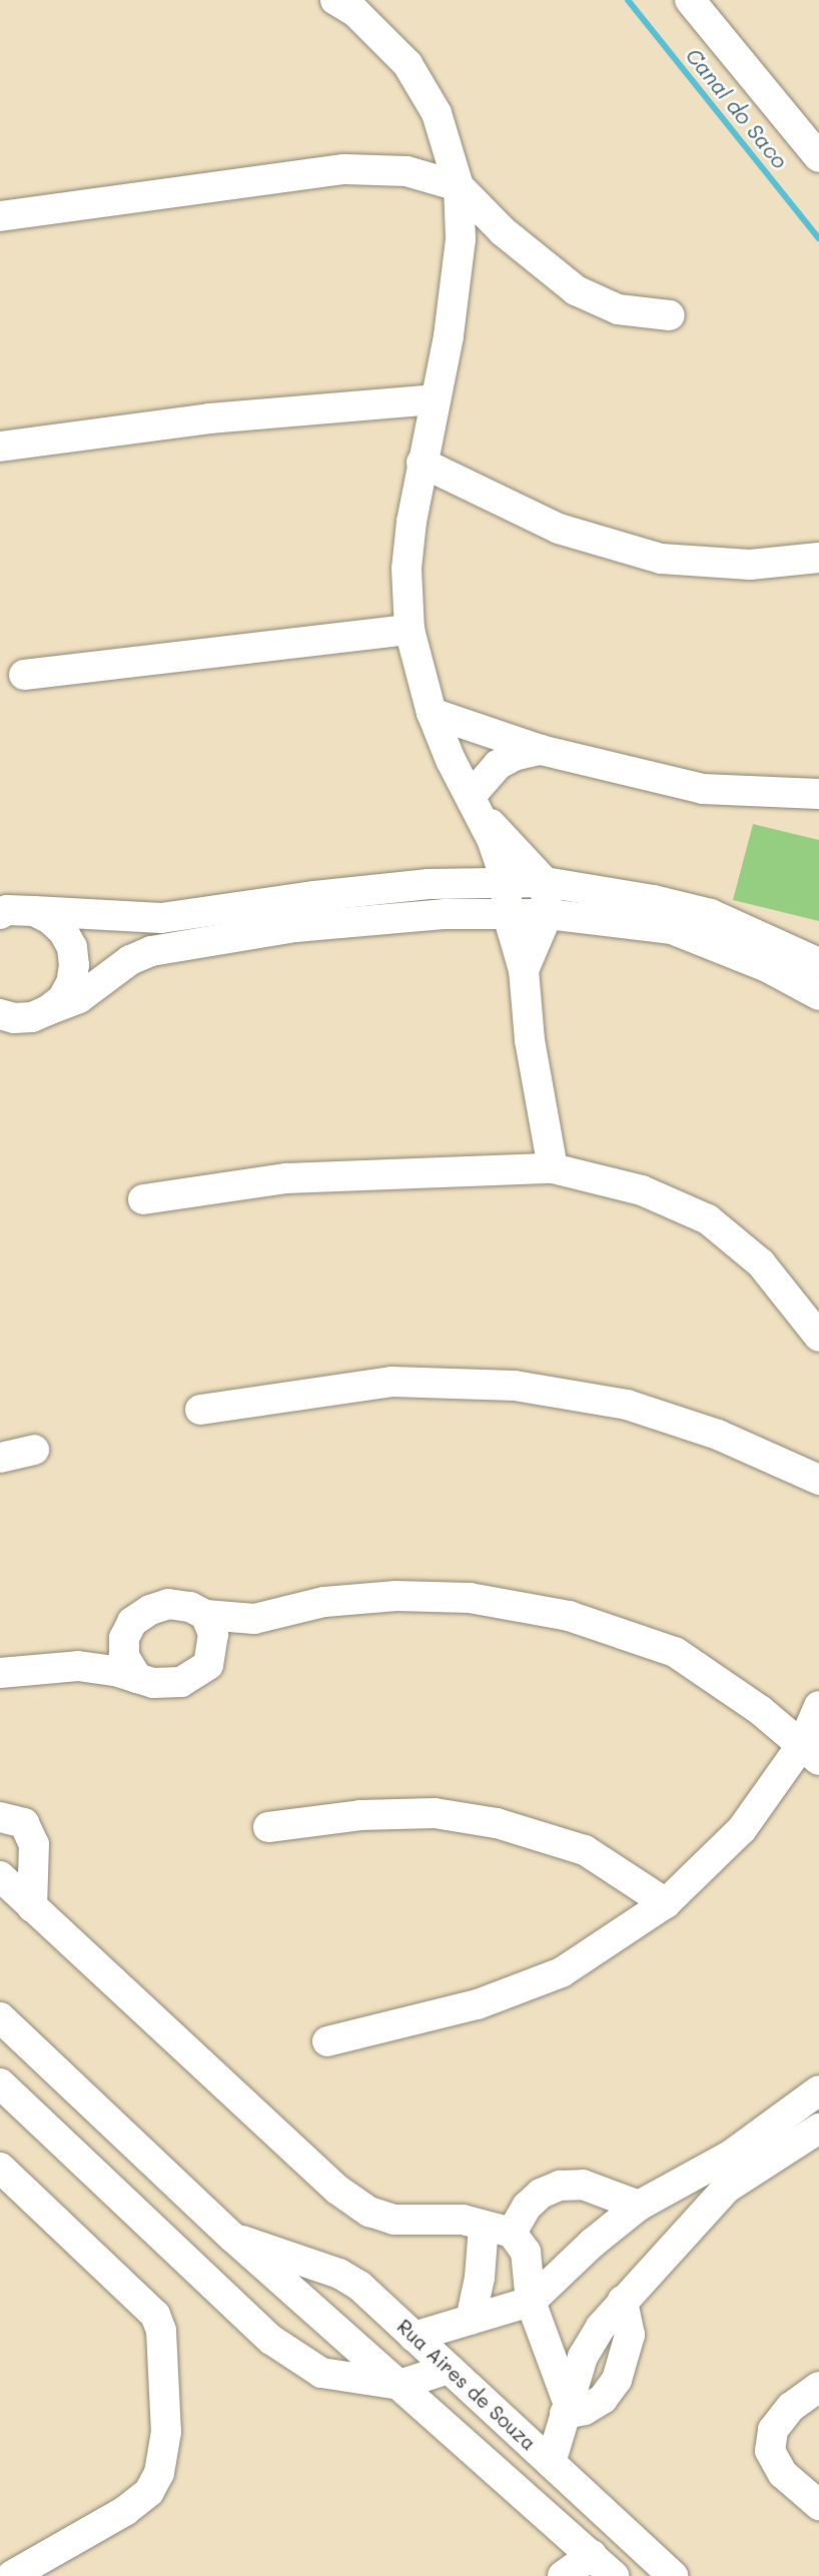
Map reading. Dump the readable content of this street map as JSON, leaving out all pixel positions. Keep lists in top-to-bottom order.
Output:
{
  "streets": {
    "street": ["Rua Aires de Souza"]
  },
  "water": ["Canal do Saco"]
}
